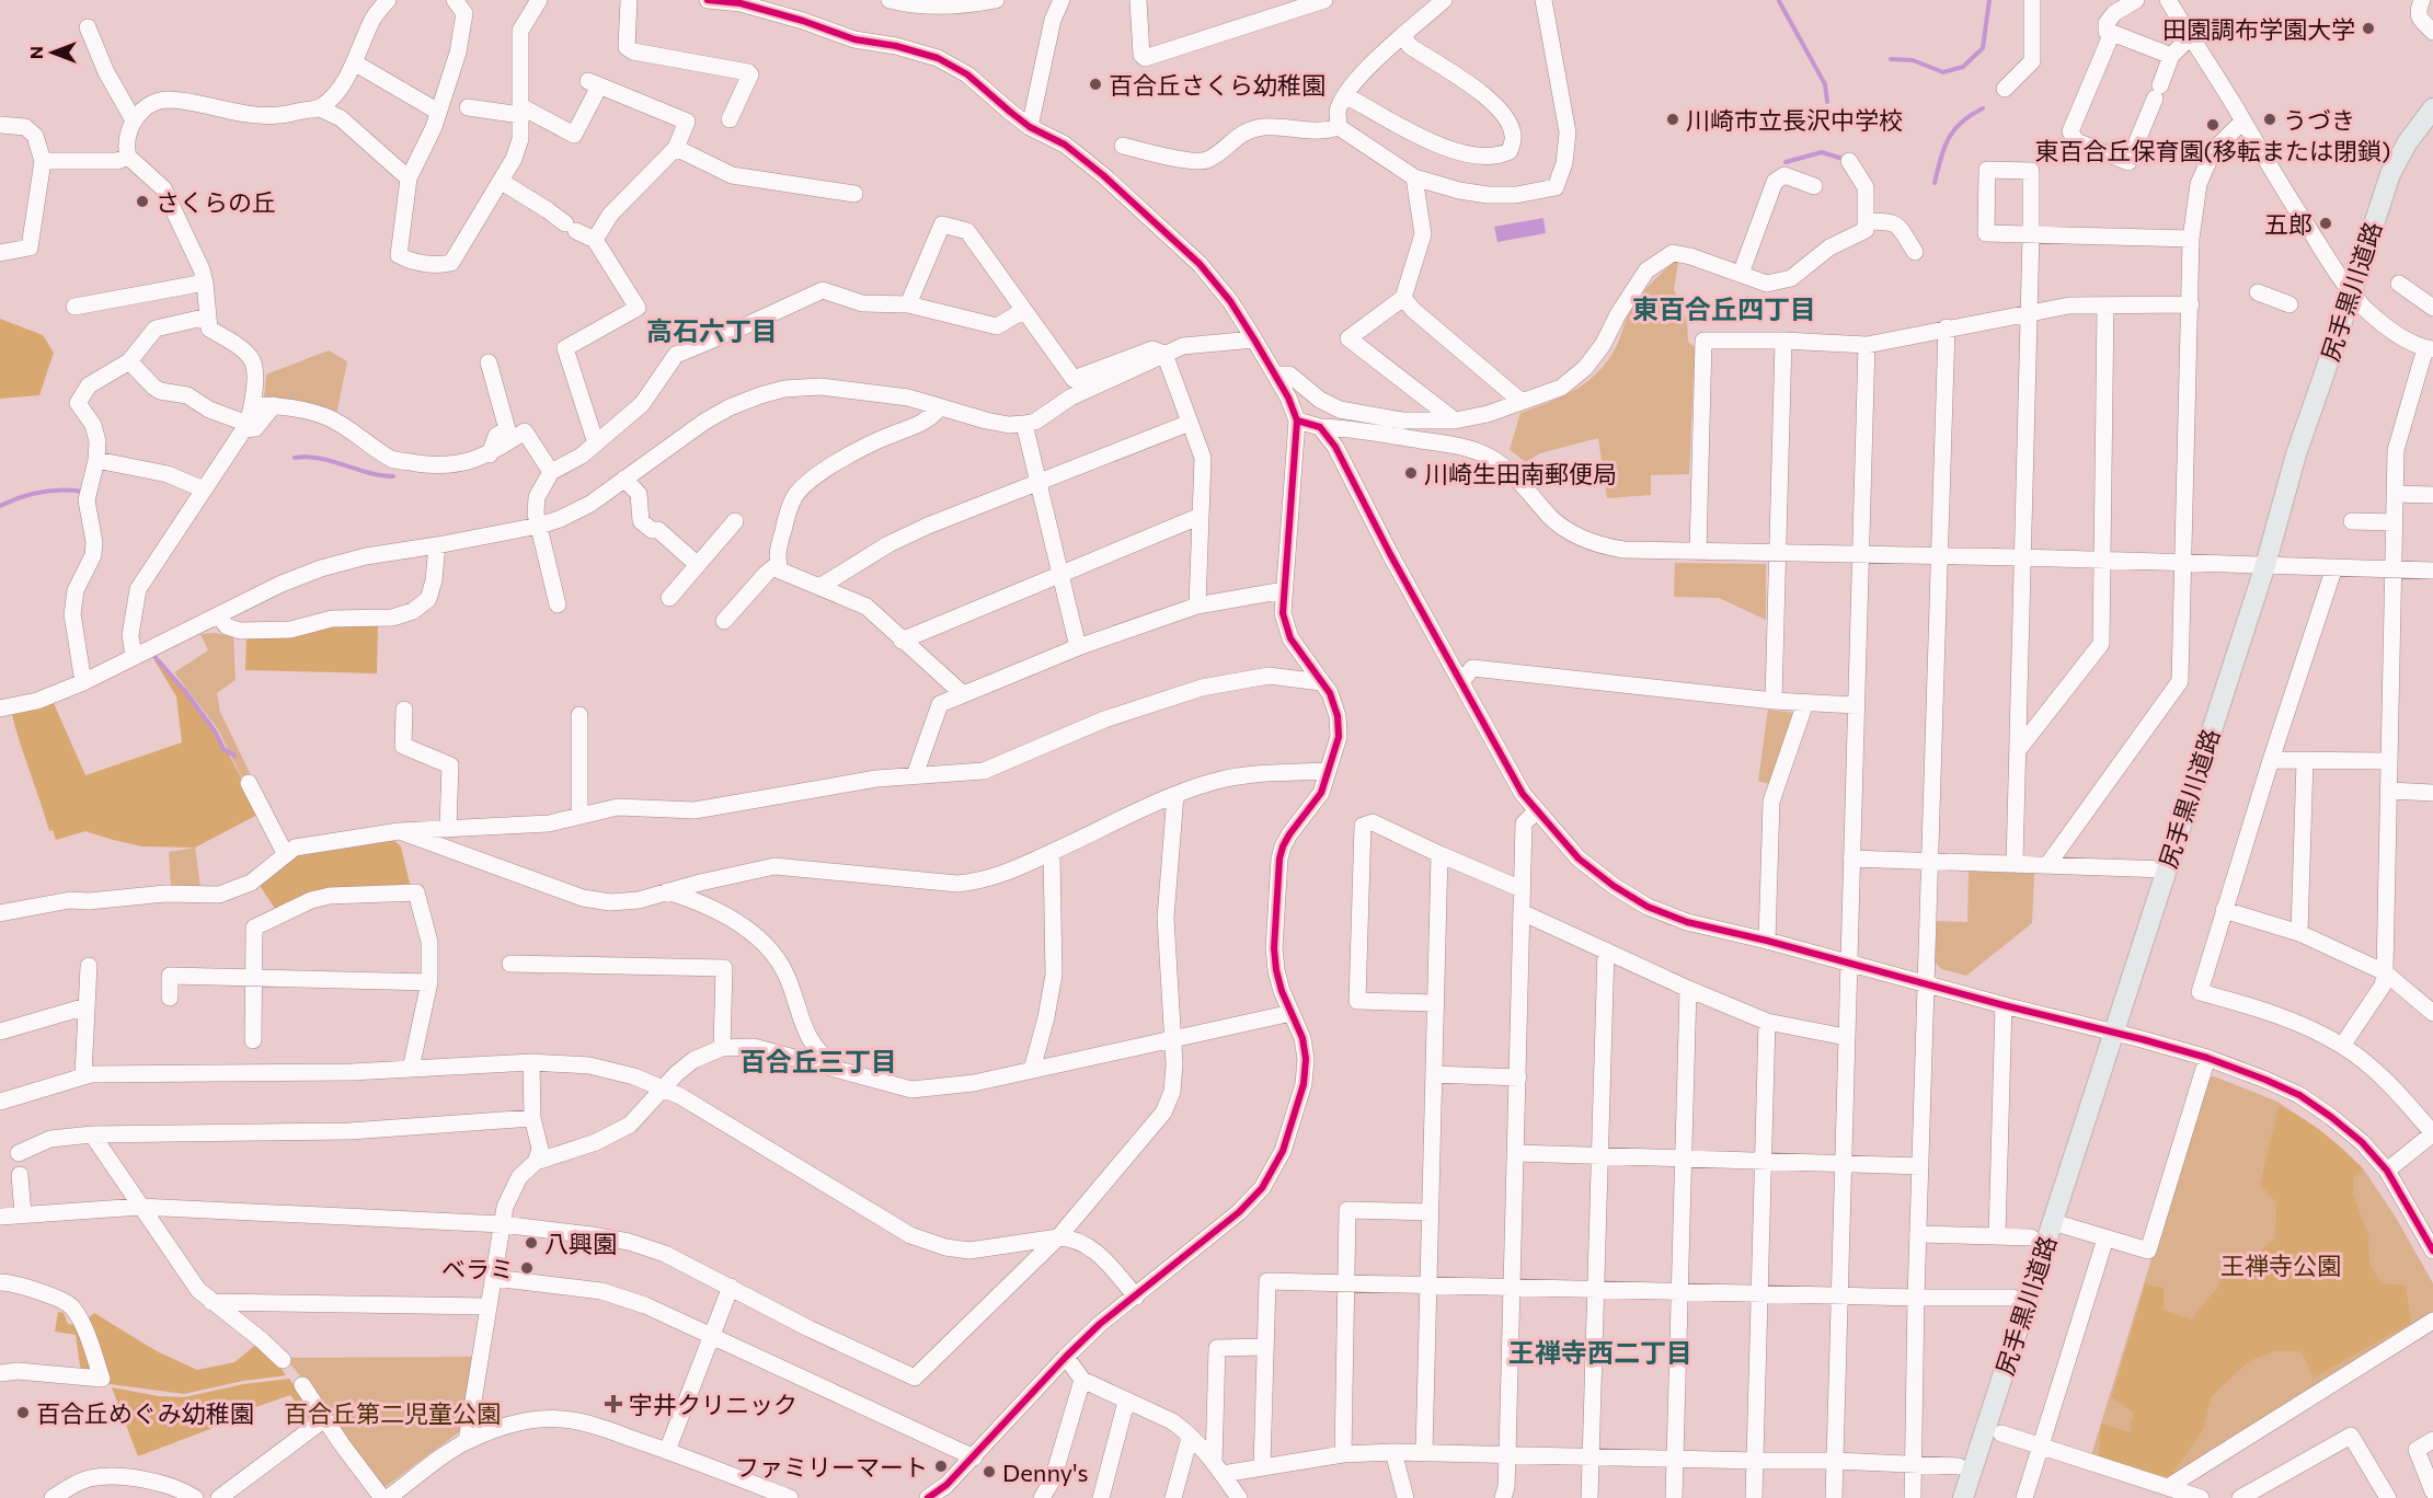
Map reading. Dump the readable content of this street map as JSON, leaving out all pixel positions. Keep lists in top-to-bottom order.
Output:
{
  "streets": {
    "main road": ["尻手黒川道路"]
  },
  "districts": [
    "東百合丘四丁目",
    "高石六丁目",
    "百合丘三丁目",
    "王禅寺西二丁目"
  ],
  "parks": ["王禅寺公園", "百合丘第二児童公園"],
  "places": {
    "other": [
      "田園調布学園大学",
      "百合丘さくら幼稚園",
      "川崎市立長沢中学校",
      "うづき",
      "東百合丘保育園(移転または閉鎖)",
      "さくらの丘",
      "五郎",
      "川崎生田南郵便局",
      "八興園",
      "ベラミ",
      "百合丘めぐみ幼稚園",
      "ファミリーマート",
      "Denny's"
    ],
    "health": ["宇井クリニック"]
  },
  "north": "left"
}
